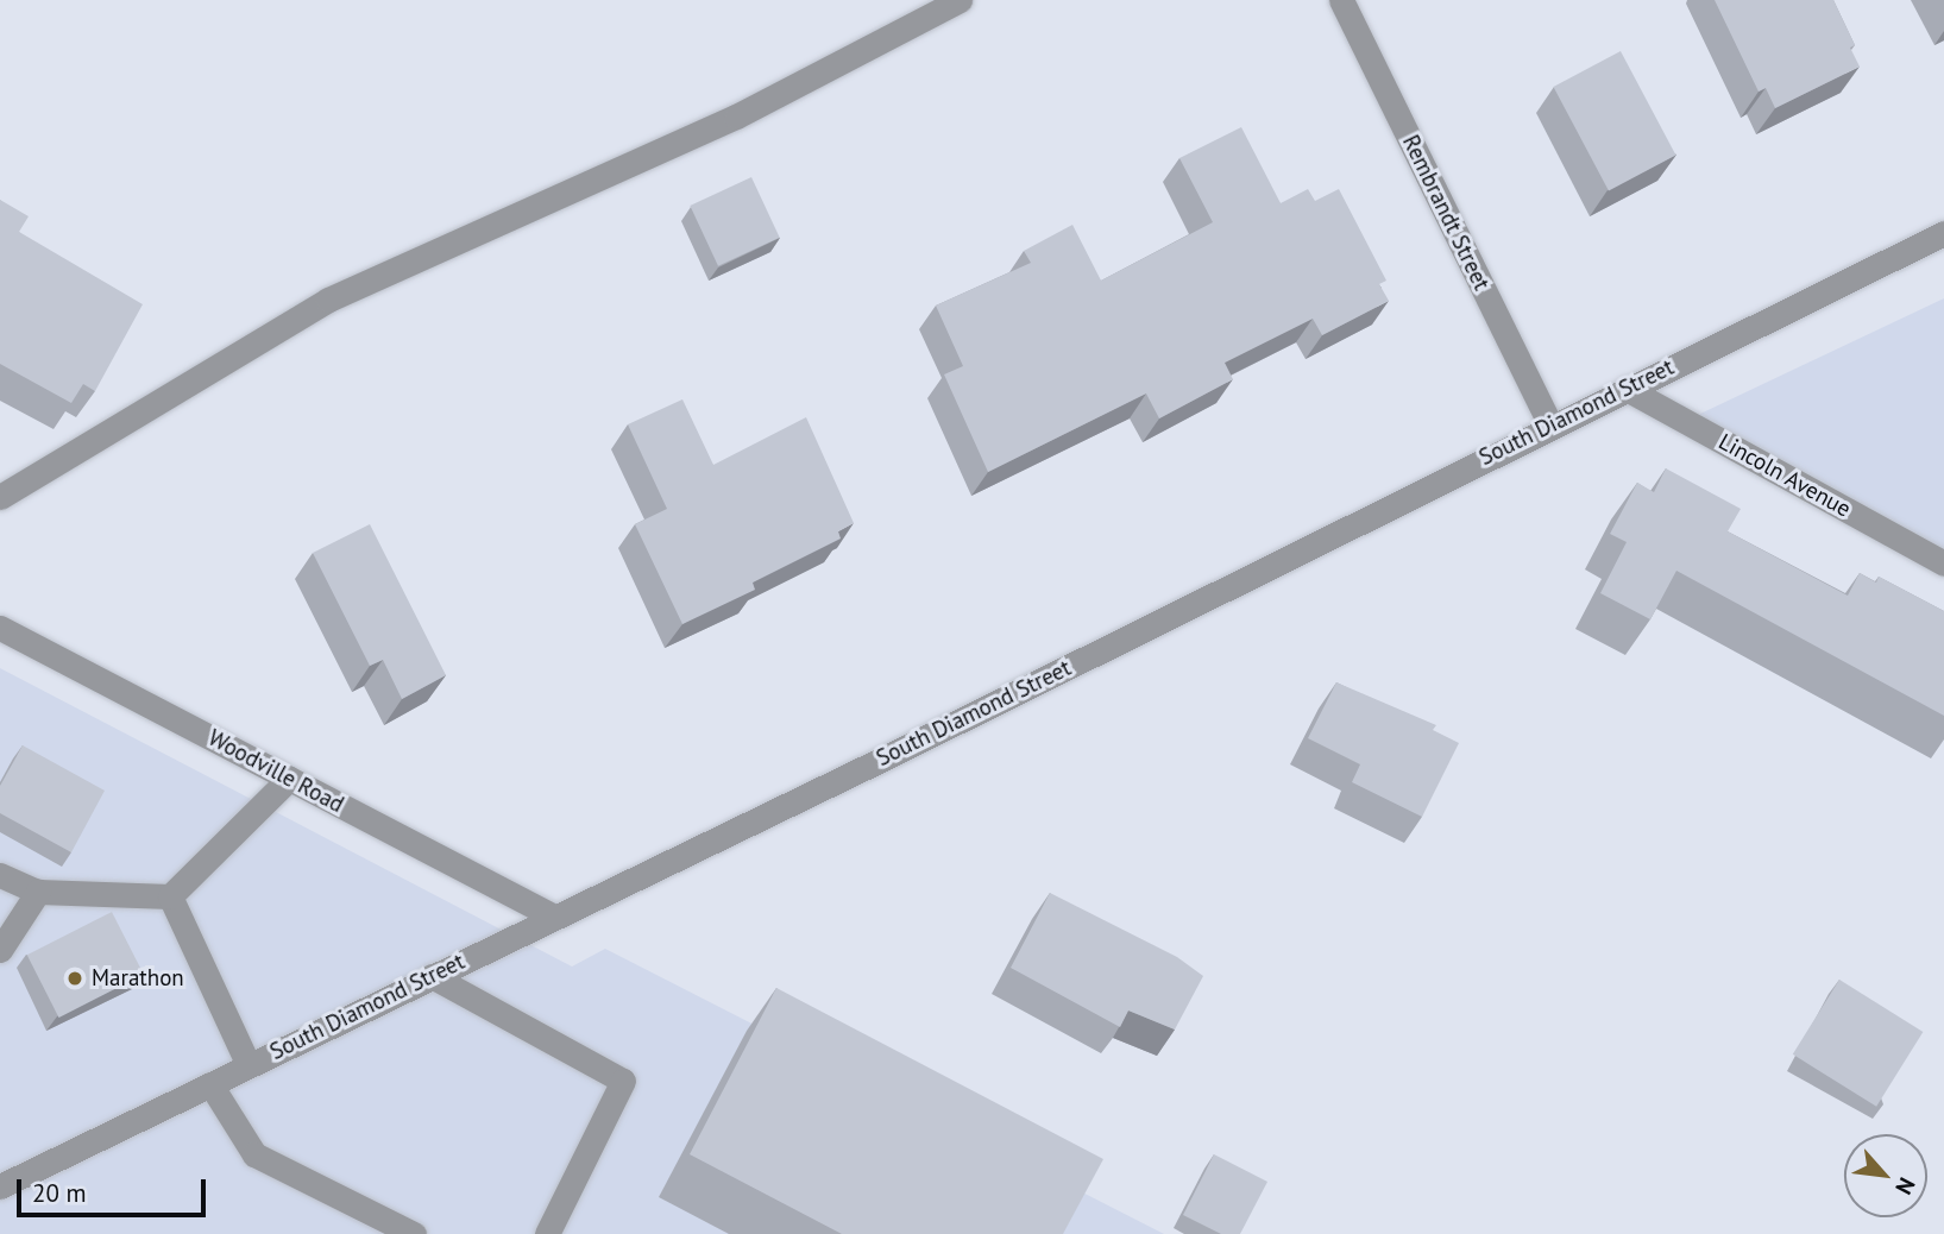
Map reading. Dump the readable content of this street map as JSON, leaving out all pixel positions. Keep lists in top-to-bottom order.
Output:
{
  "streets": {
    "street": [
      "Rembrandt Street",
      "South Diamond Street",
      "Lincoln Avenue",
      "Woodville Road"
    ]
  },
  "crossings": [
    ["Rembrandt Street", "South Diamond Street"],
    ["South Diamond Street", "Lincoln Avenue"],
    ["South Diamond Street", "Woodville Road"]
  ],
  "places": ["Marathon"],
  "scale_bar": "20 m",
  "north": "bottom right"
}
